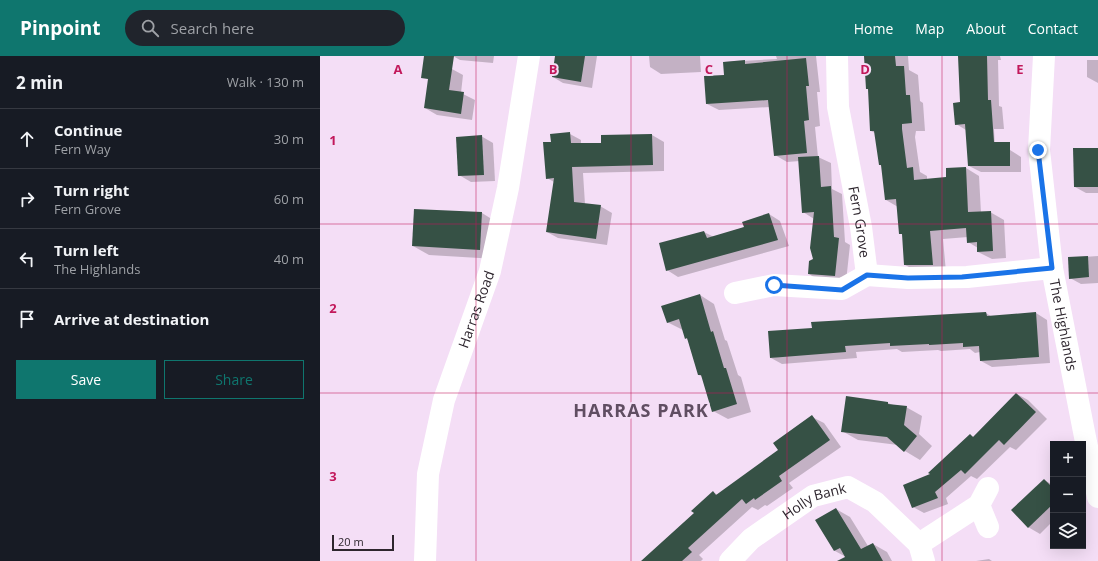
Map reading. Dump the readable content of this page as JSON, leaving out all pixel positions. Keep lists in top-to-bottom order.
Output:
{
  "streets": {
    "street": [
      "Fern Grove",
      "Harras Road",
      "The Highlands",
      "Holly Bank"
    ]
  },
  "crossings": [
    ["Fern Grove", "The Highlands"]
  ],
  "districts": ["HARRAS PARK"],
  "scale_bar": "20 m",
  "page": {
    "header": "Pinpoint",
    "search": "Search here",
    "nav": [
      "Home",
      "Map",
      "About",
      "Contact"
    ],
    "heading": ["2 min", "Walk · 130 m"],
    "list": [
      ["Continue", "Fern Way", "30 m"],
      ["Turn right", "Fern Grove", "60 m"],
      ["Turn left", "The Highlands", "40 m"],
      "Arrive at destination"
    ],
    "buttons": ["Save", "Share"],
    "map_buttons": ["+", "−"],
    "scale": "20 m"
  },
  "grid": {
    "columns": [
      "A",
      "B",
      "C",
      "D",
      "E"
    ],
    "rows": ["1", "2", "3"]
  }
}
